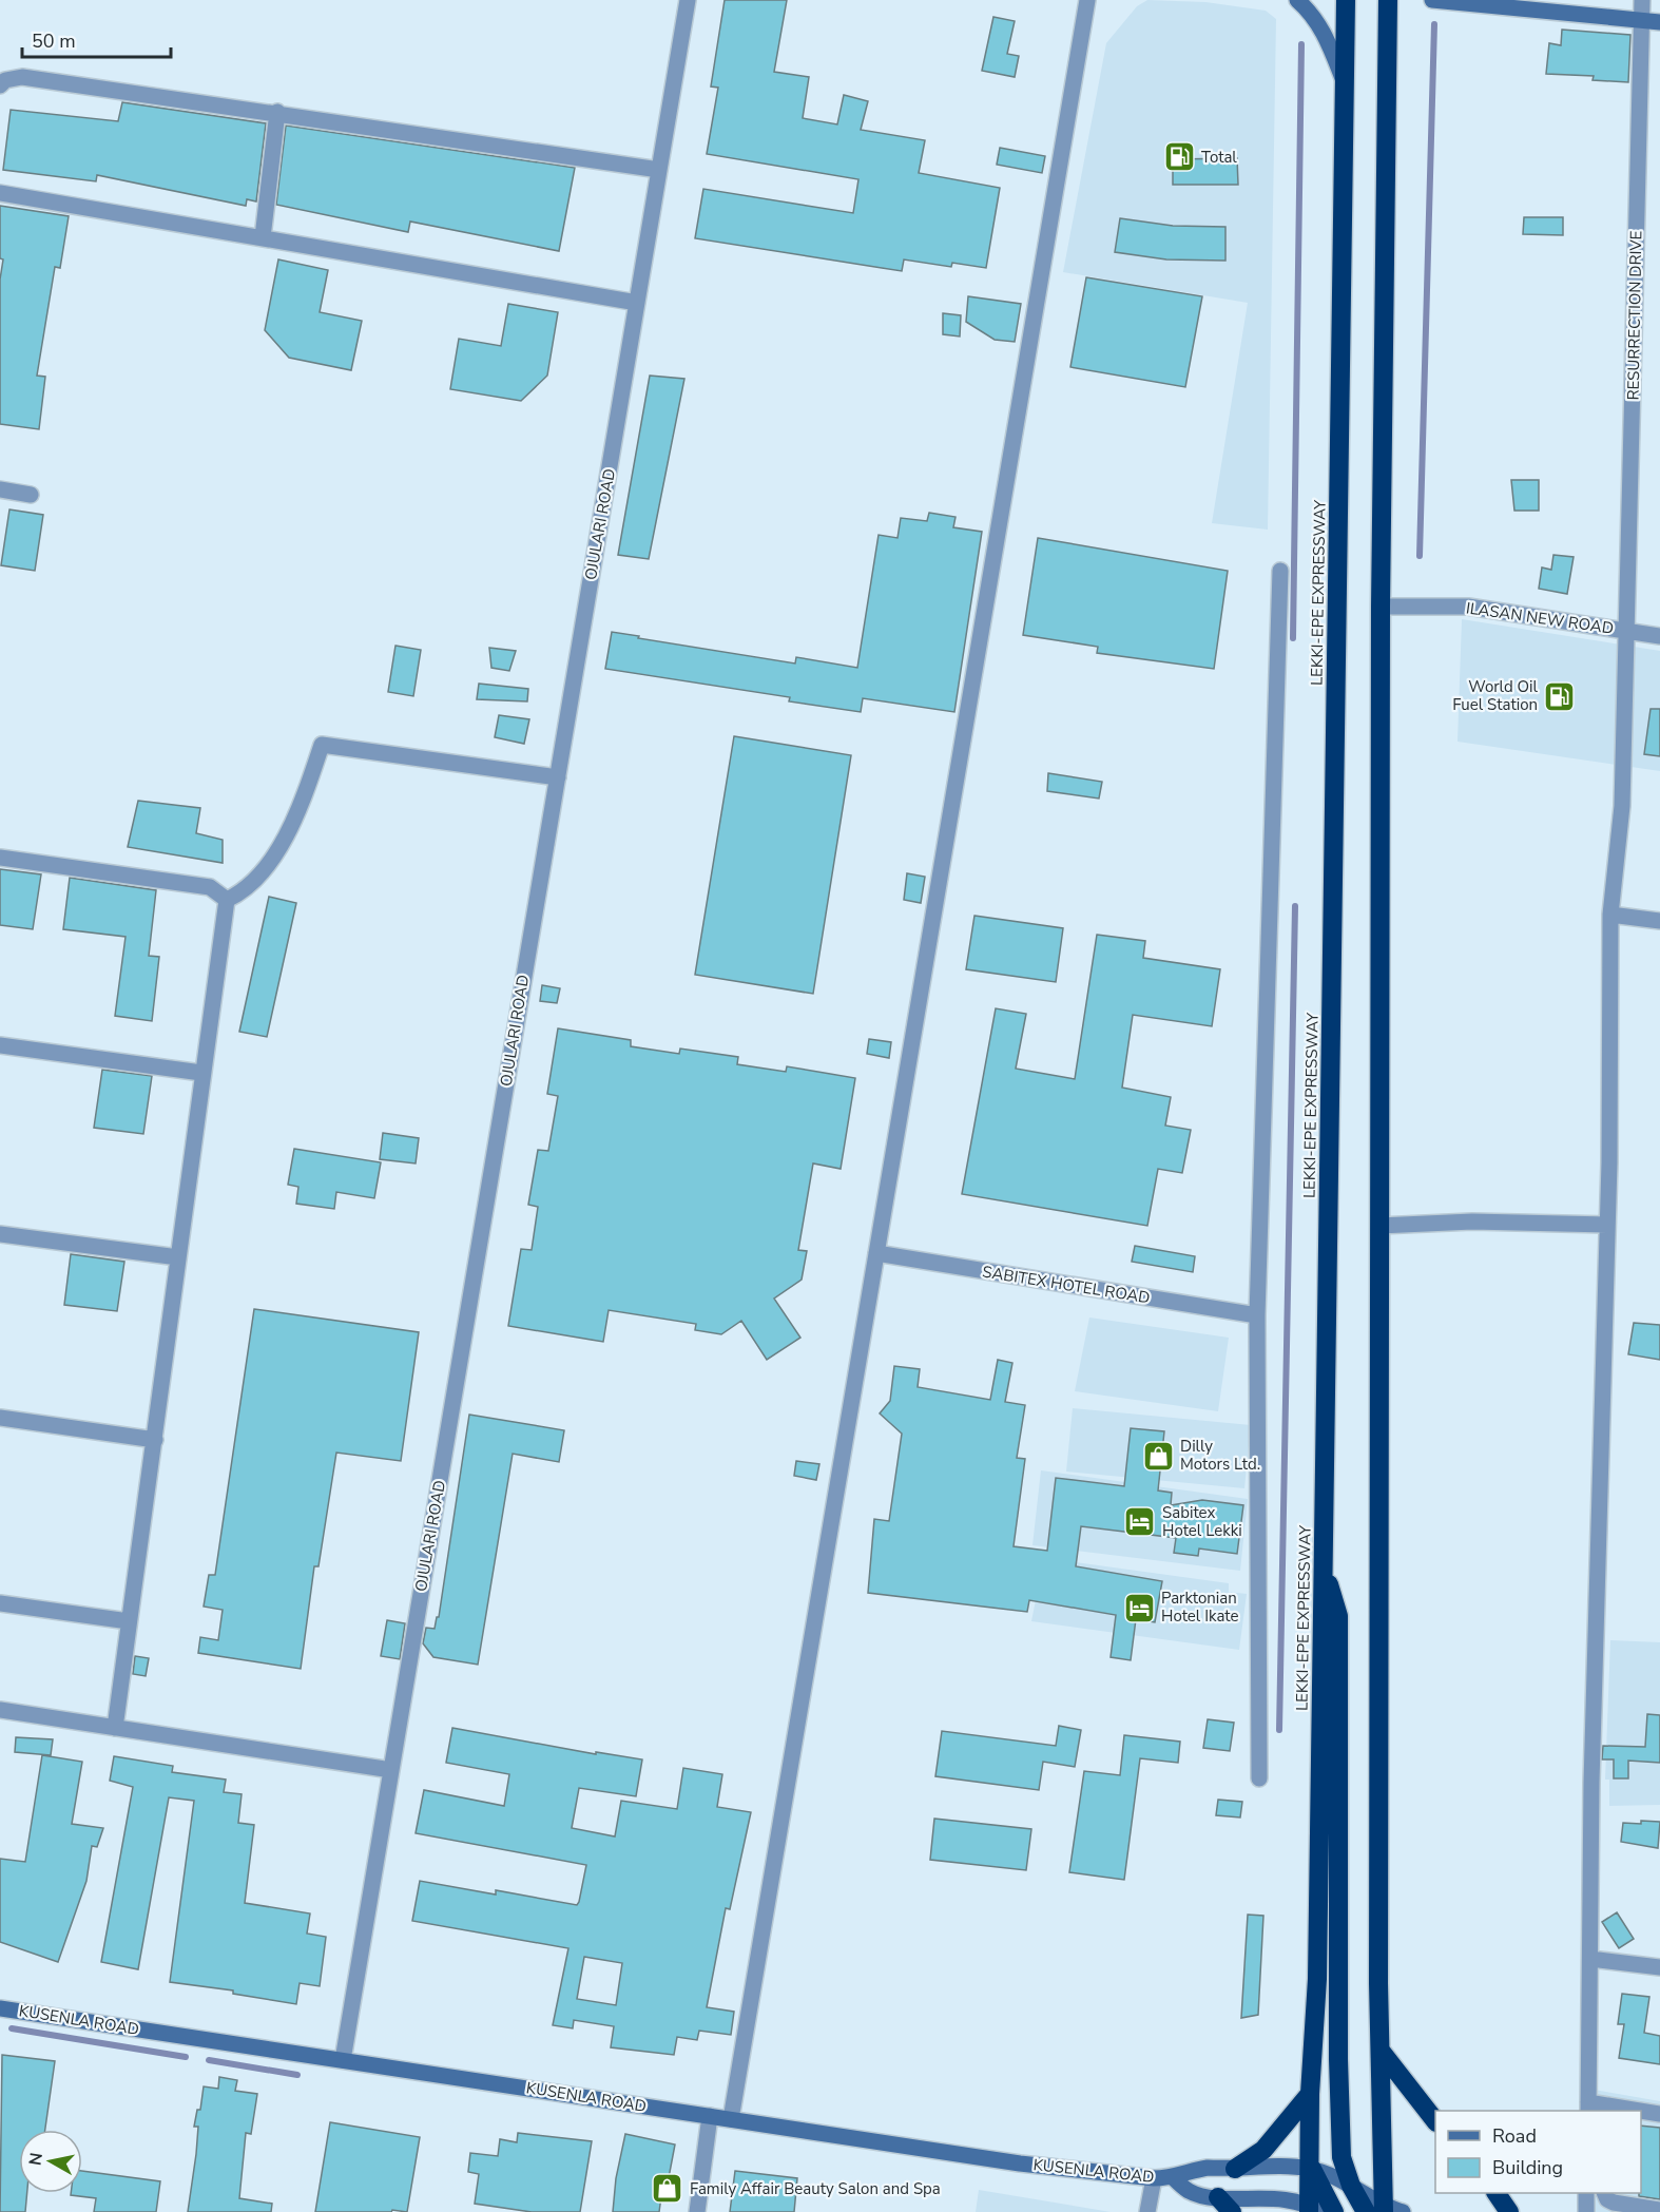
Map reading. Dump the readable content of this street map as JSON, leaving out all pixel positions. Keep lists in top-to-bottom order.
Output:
{
  "streets": {
    "highway": ["LEKKI-EPE EXPRESSWAY"],
    "main road": ["KUSENLA ROAD"],
    "street": [
      "RESURRECTION DRIVE",
      "OJULARI ROAD",
      "ILASAN NEW ROAD",
      "SABITEX HOTEL ROAD"
    ]
  },
  "crossings": [
    ["RESURRECTION DRIVE", "ILASAN NEW ROAD"],
    ["OJULARI ROAD", "KUSENLA ROAD"],
    ["LEKKI-EPE EXPRESSWAY", "KUSENLA ROAD"]
  ],
  "places": {
    "fuel station": ["Total", "World Oil Fuel Station"],
    "shop": ["Dilly Motors Ltd.", "Family Affair Beauty Salon and Spa"],
    "hotel": ["Sabitex Hotel Lekki", "Parktonian Hotel Ikate"]
  },
  "legend": ["Road", "Building"],
  "scale_bar": "50 m",
  "north": "left"
}
